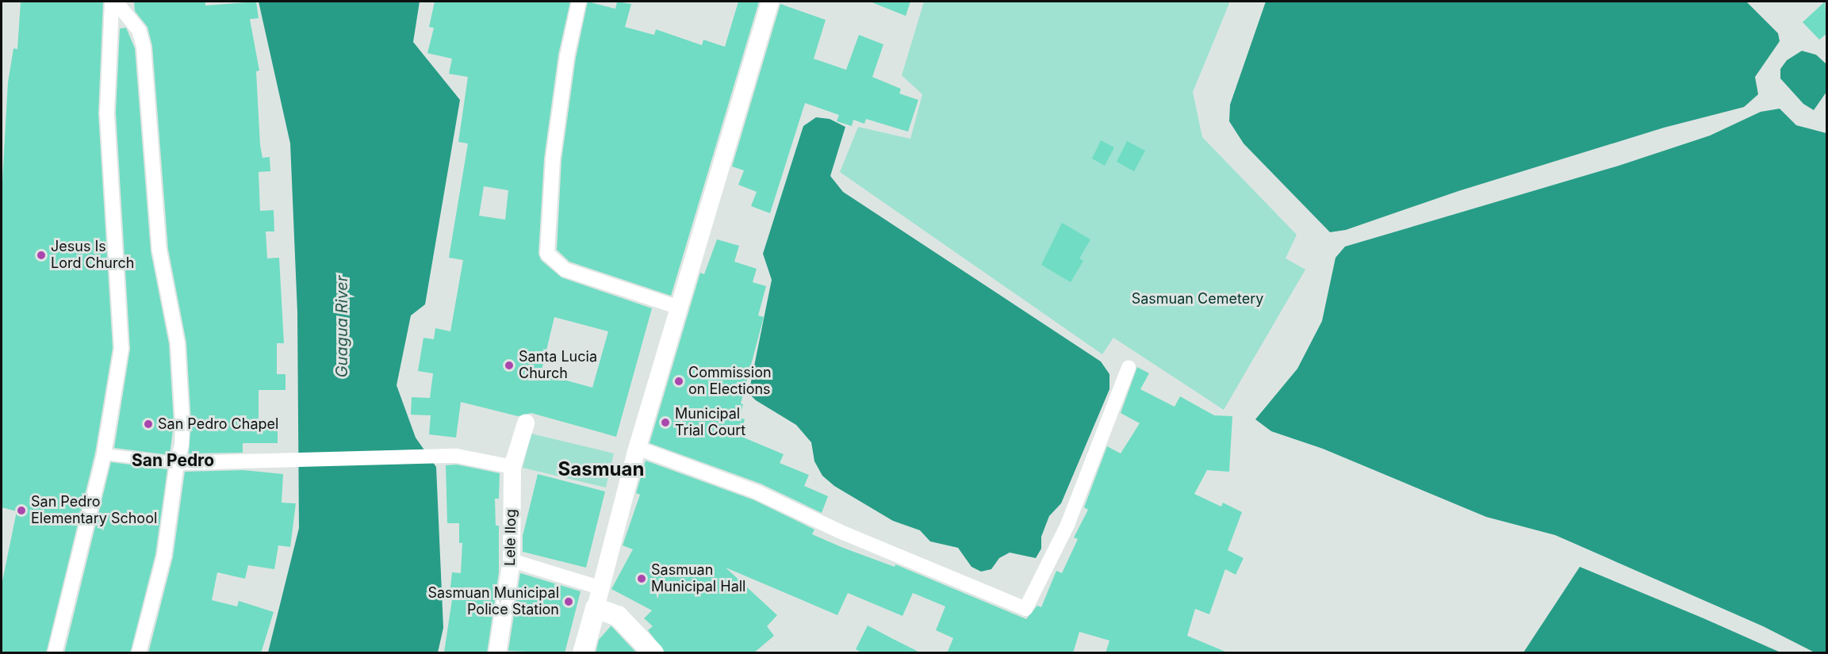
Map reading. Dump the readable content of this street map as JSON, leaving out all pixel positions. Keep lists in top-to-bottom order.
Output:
{
  "streets": {
    "street": ["Lele Ilog"]
  },
  "districts": ["San Pedro", "Sasmuan"],
  "water": ["Guagua River"],
  "parks": ["Sasmuan Cemetery"],
  "places": [
    "Jesus Is Lord Church",
    "Santa Lucia Church",
    "Commission on Elections",
    "Municipal Trial Court",
    "San Pedro Chapel",
    "San Pedro Elementary School",
    "Sasmuan Municipal Hall",
    "Sasmuan Municipal Police Station"
  ]
}
